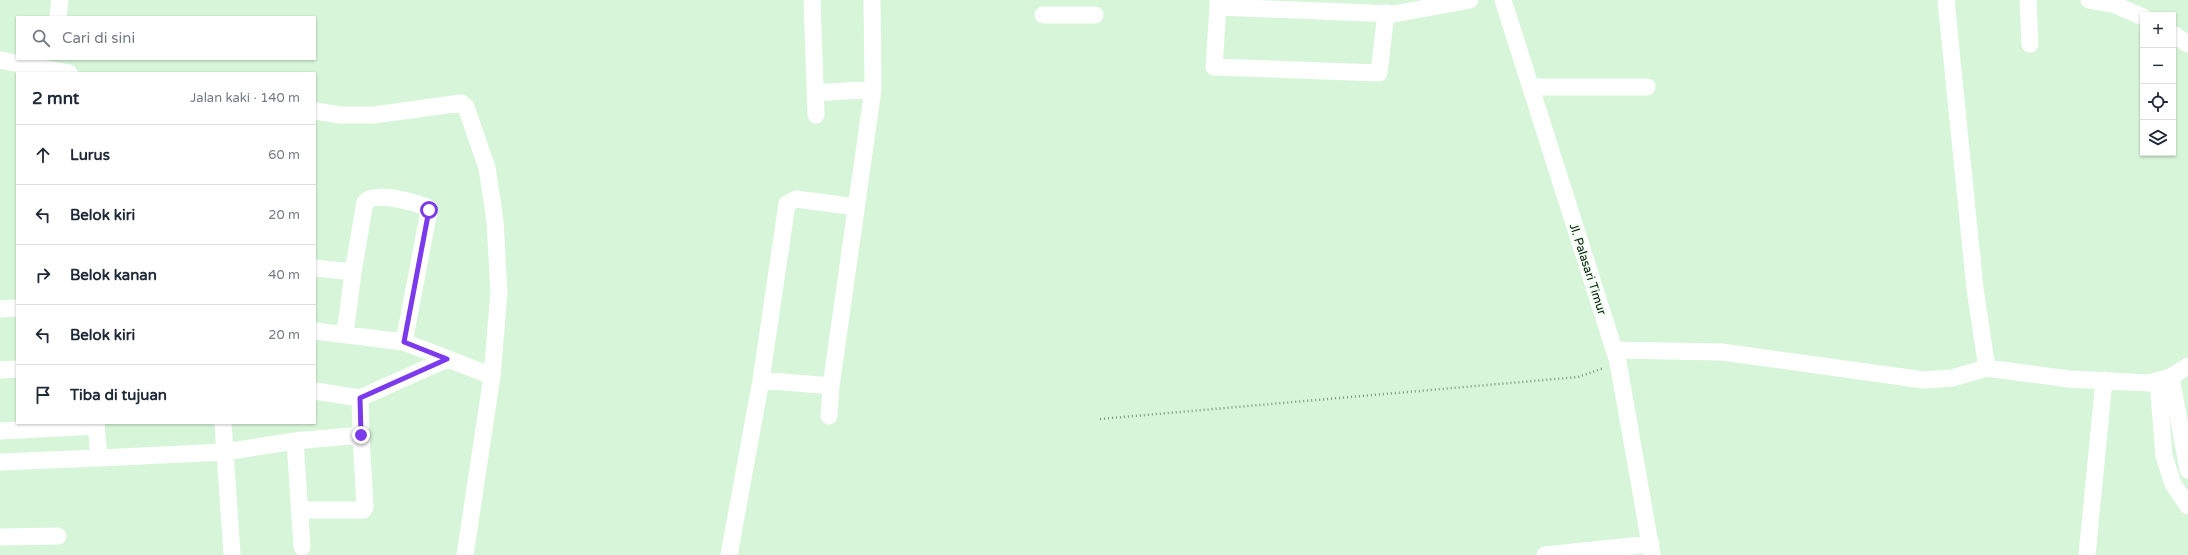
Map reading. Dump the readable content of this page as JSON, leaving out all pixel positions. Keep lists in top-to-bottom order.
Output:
{
  "streets": {
    "street": ["Jl. Palasari Timur"]
  },
  "page": {
    "map_buttons": ["+", "−"],
    "search": "Cari di sini",
    "heading": ["2 mnt", "Jalan kaki · 140 m"],
    "list": [
      ["Lurus", "60 m"],
      ["Belok kiri", "20 m"],
      ["Belok kanan", "40 m"],
      ["Belok kiri", "20 m"],
      "Tiba di tujuan"
    ]
  }
}
